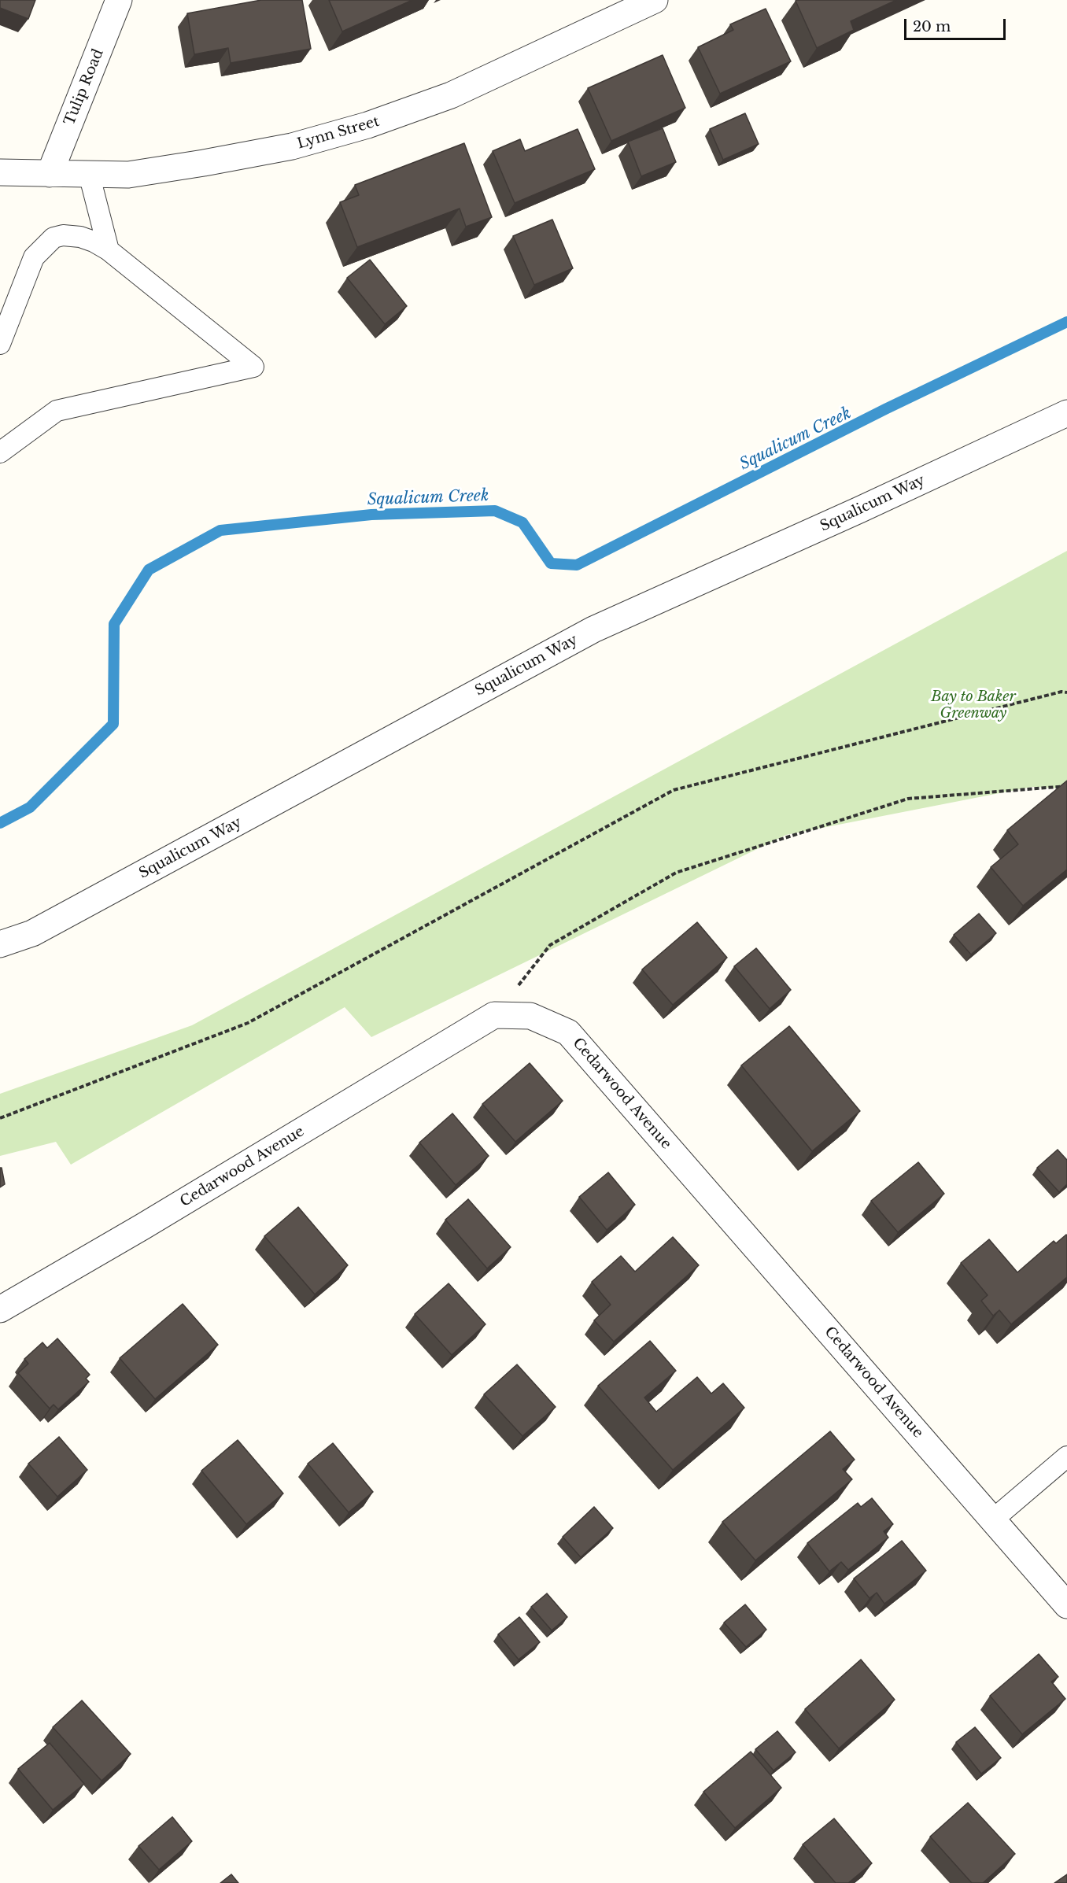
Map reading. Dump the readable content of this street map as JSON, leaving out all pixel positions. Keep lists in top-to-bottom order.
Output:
{
  "streets": {
    "street": [
      "Tulip Road",
      "Lynn Street",
      "Squalicum Way",
      "Cedarwood Avenue"
    ]
  },
  "crossings": [
    ["Tulip Road", "Lynn Street"]
  ],
  "water": ["Squalicum Creek"],
  "parks": ["Bay to Baker Greenway"],
  "scale_bar": "20 m"
}
